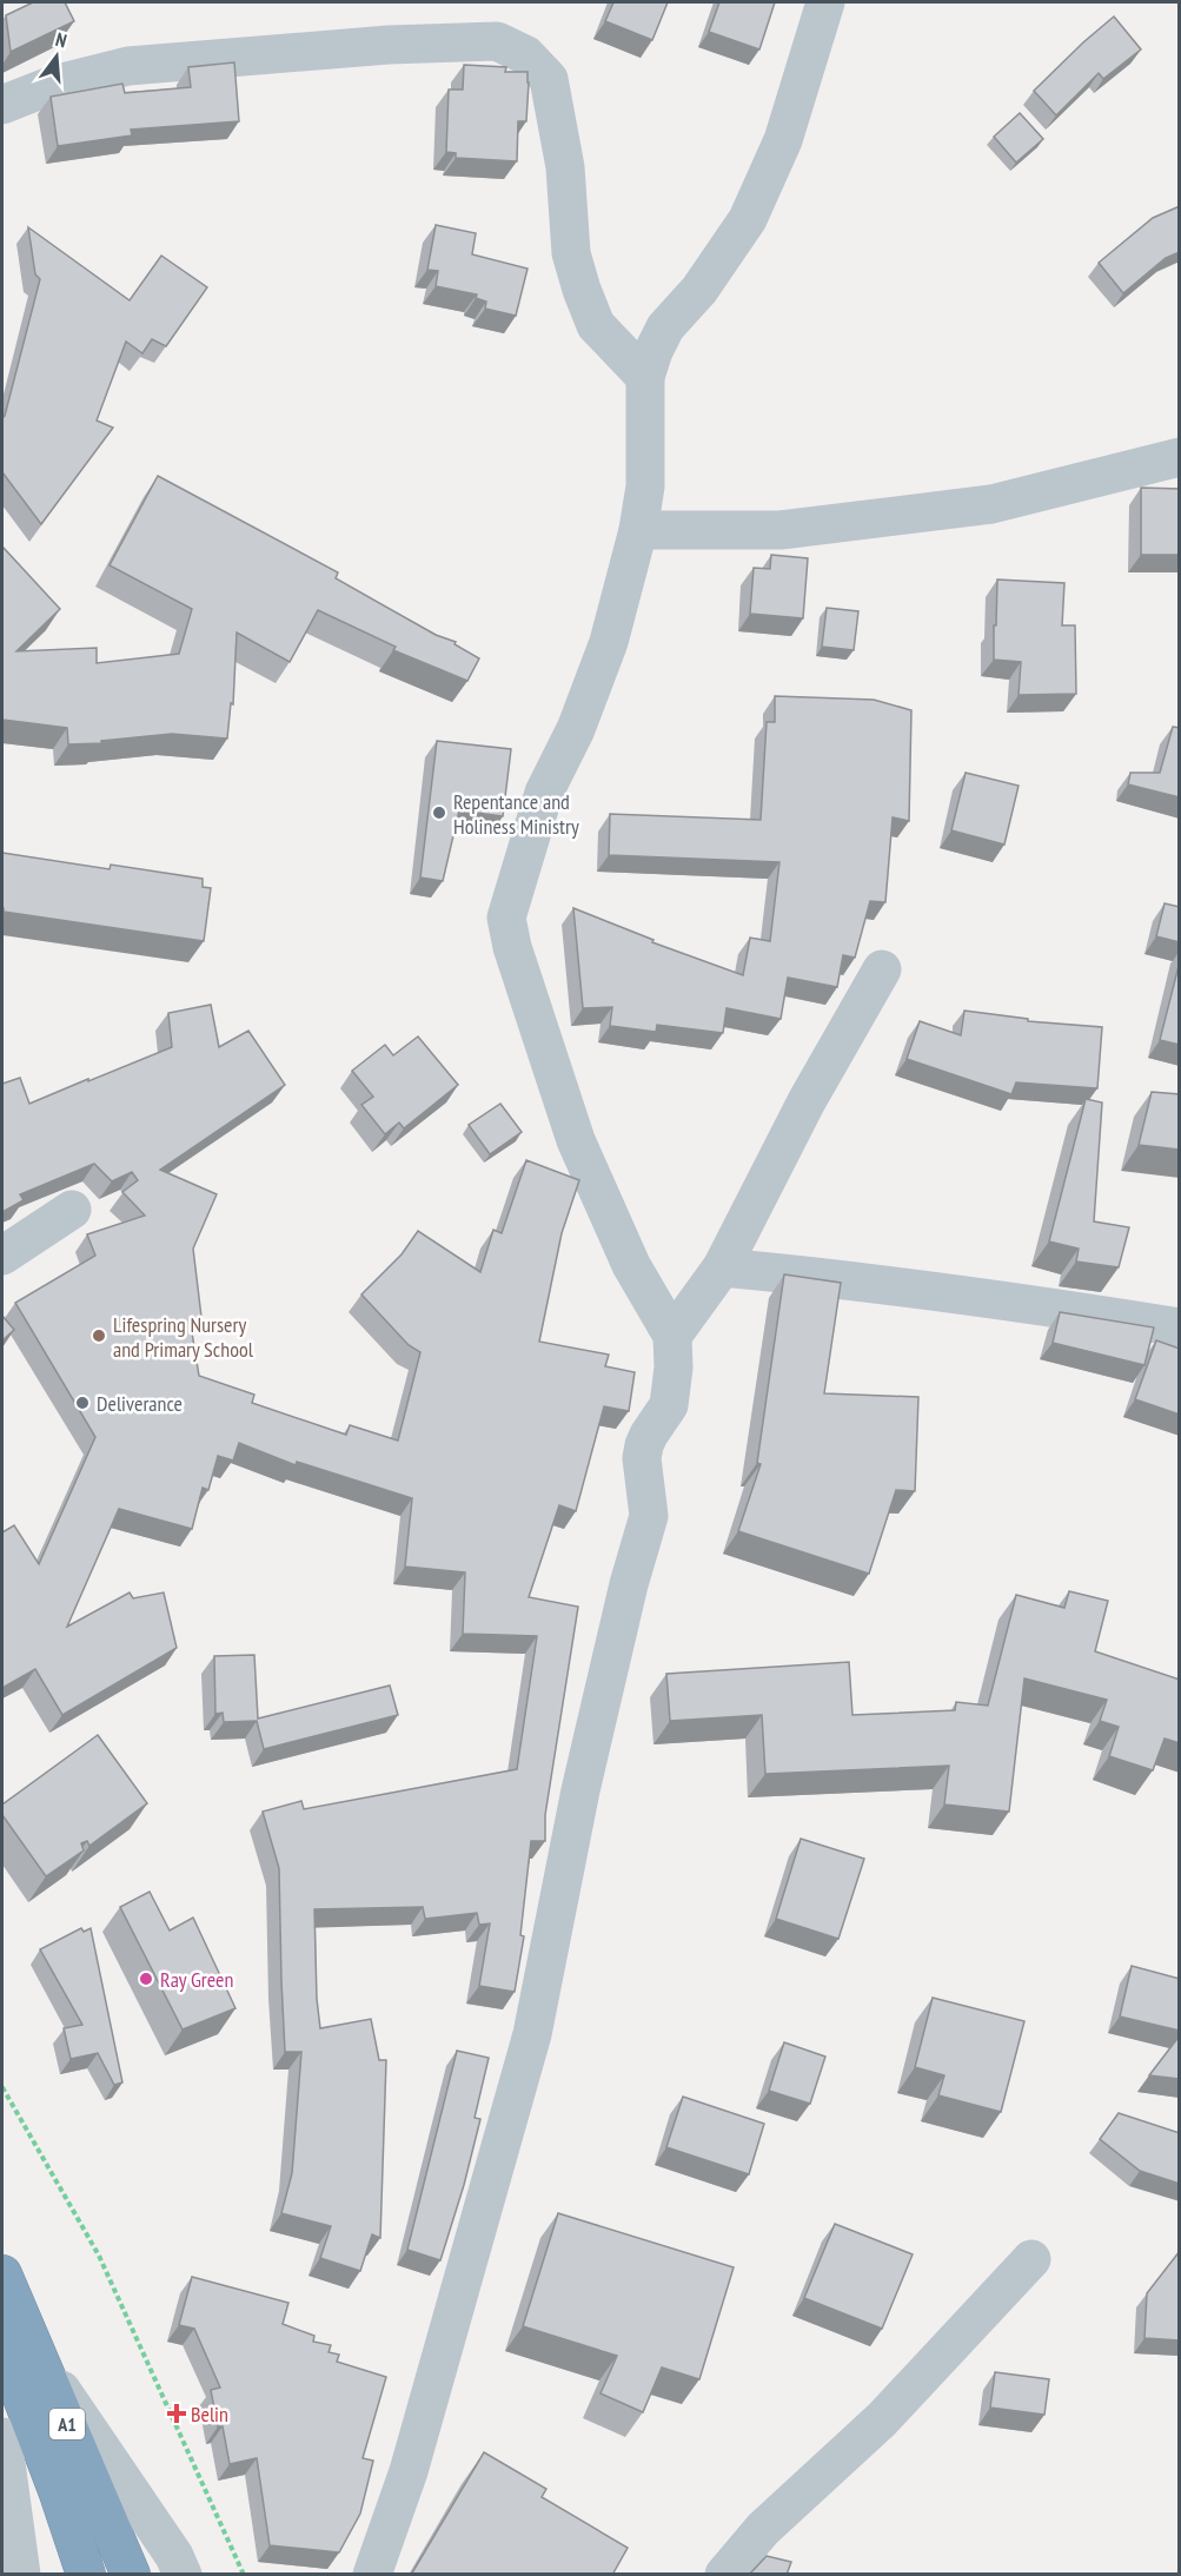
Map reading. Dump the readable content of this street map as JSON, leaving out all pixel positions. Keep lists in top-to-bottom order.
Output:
{
  "streets": {
    "highway": ["A1"]
  },
  "places": {
    "other": [
      "Repentance and Holiness Ministry",
      "Lifespring Nursery and Primary School",
      "Deliverance",
      "Ray Green"
    ],
    "health": ["Belin"]
  },
  "north": "top"
}
